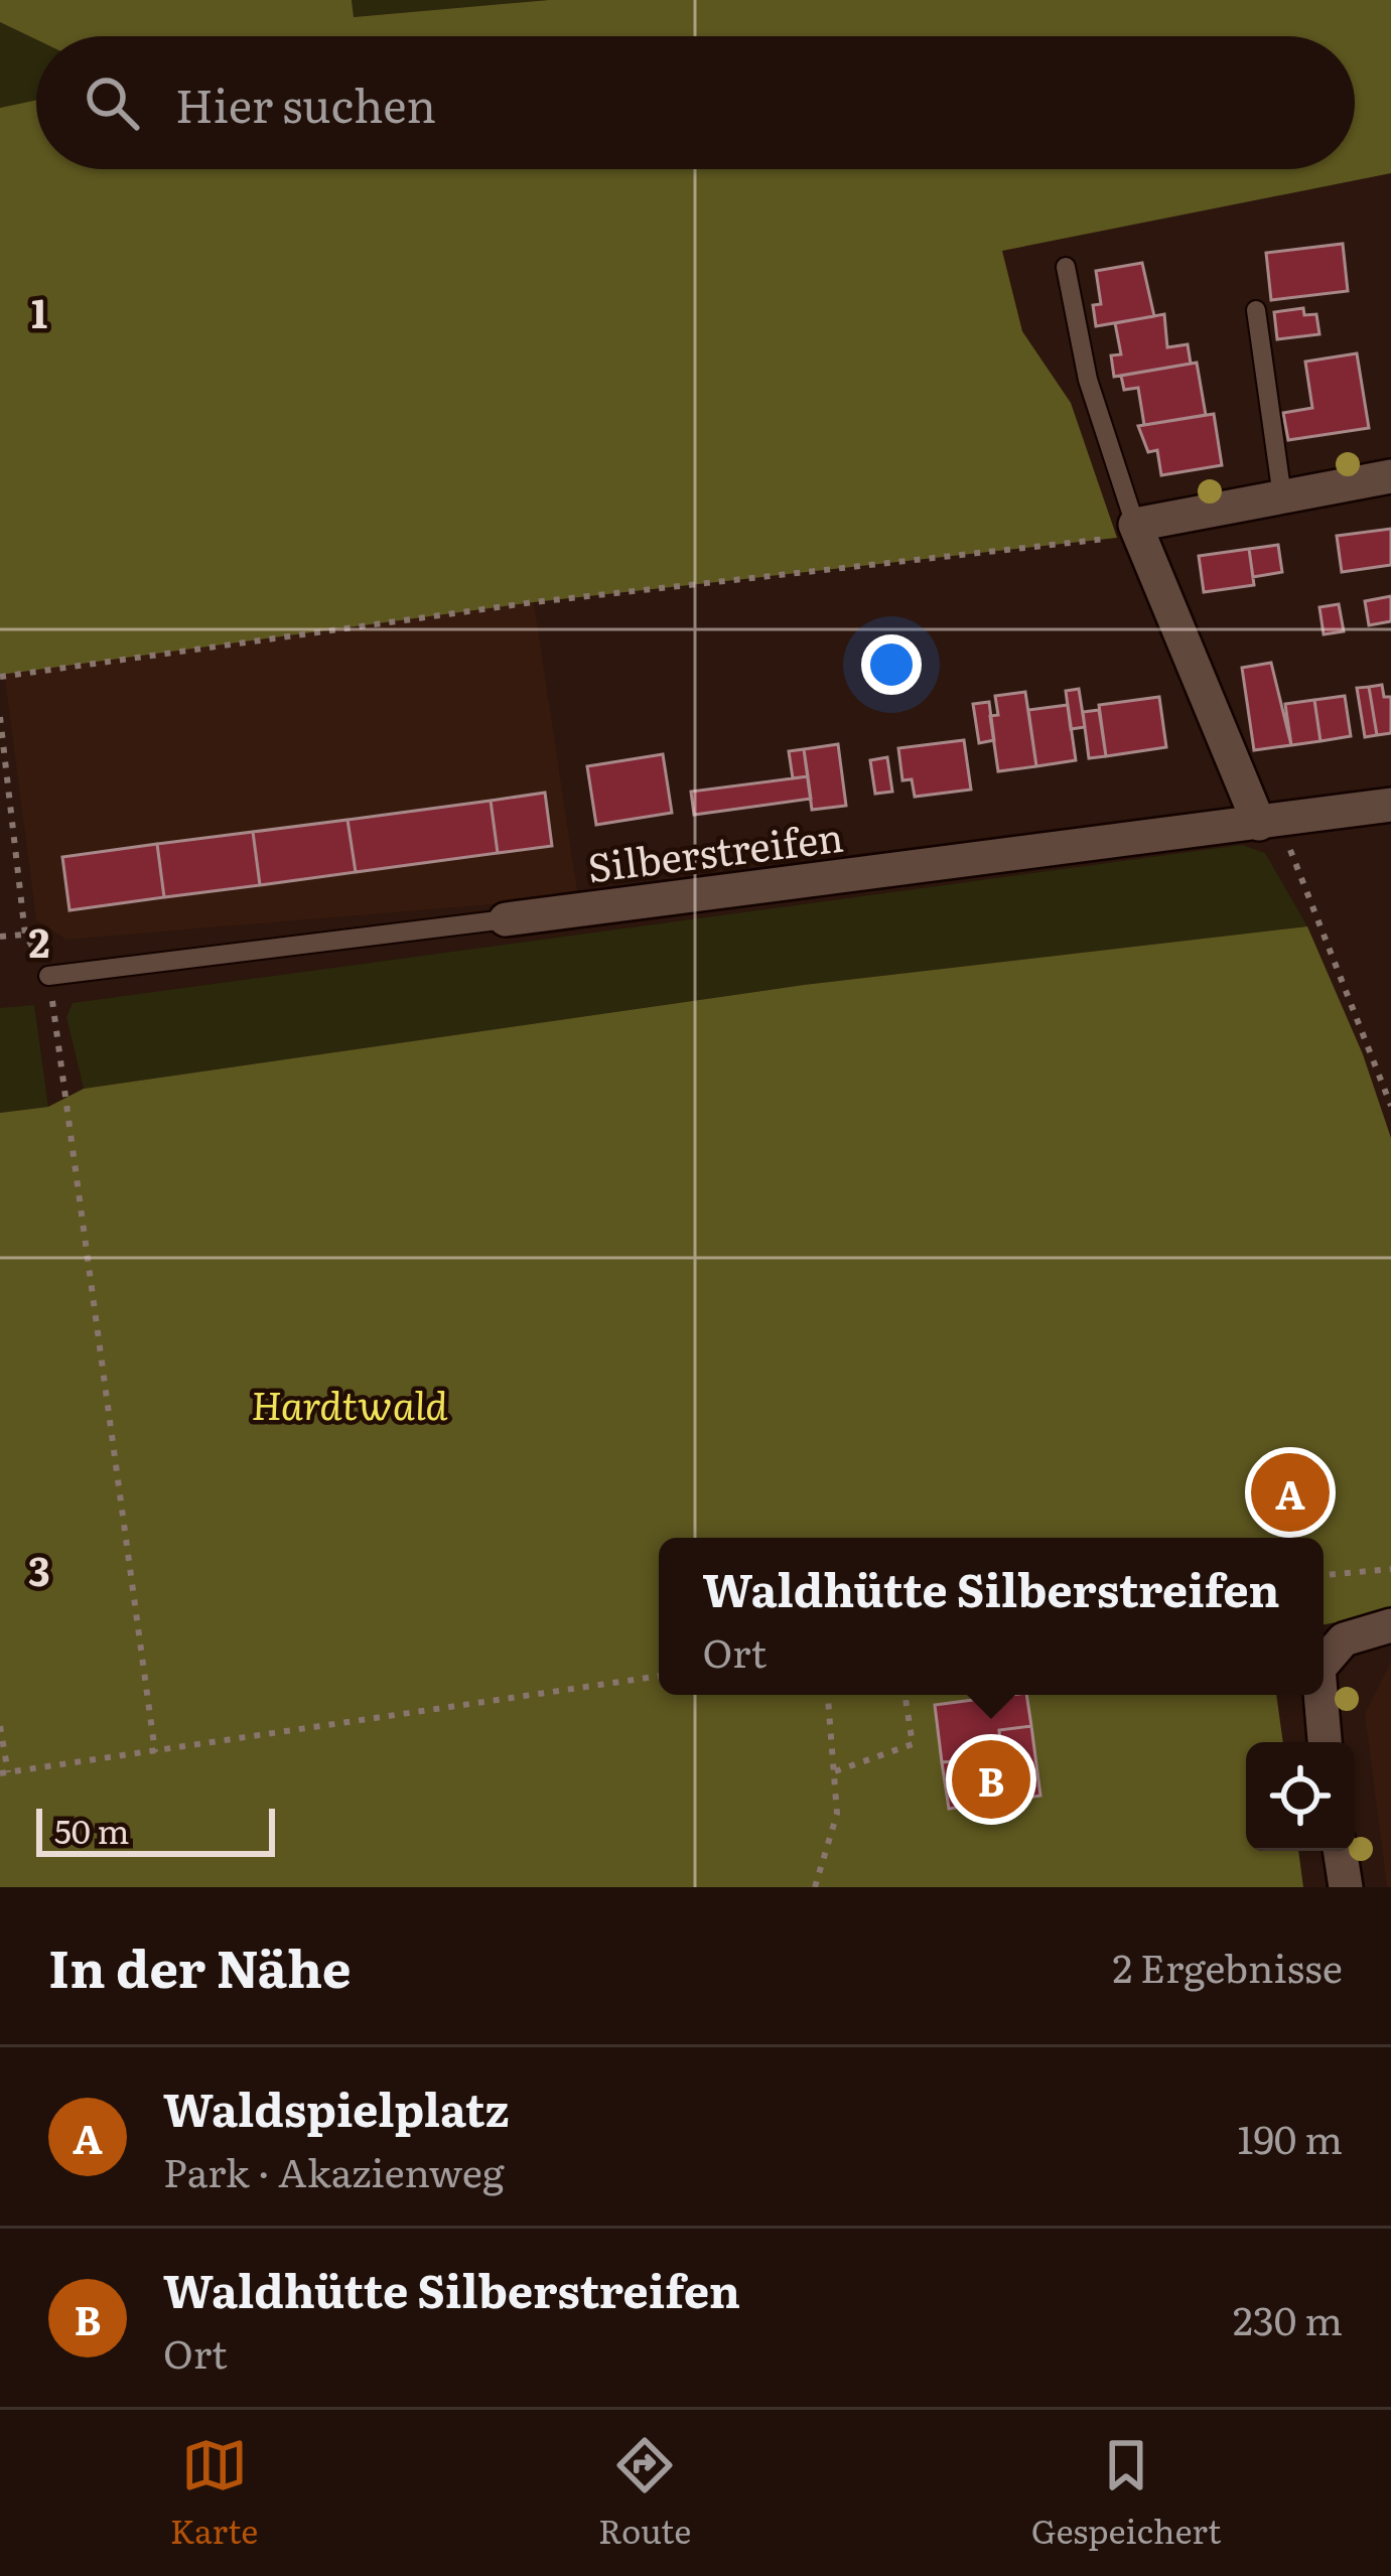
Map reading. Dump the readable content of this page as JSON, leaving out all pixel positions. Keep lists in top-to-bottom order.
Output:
{
  "streets": {
    "street": ["Silberstreifen"]
  },
  "parks": ["Hardtwald"],
  "scale_bar": "50 m",
  "page": {
    "search": "Hier suchen",
    "pins": ["A", "B"],
    "popup": ["Waldhütte Silberstreifen", "Ort"],
    "scale": "50 m",
    "heading": ["In der Nähe", "2 Ergebnisse"],
    "list": [
      {
        "mark": "A",
        "name": "Waldspielplatz",
        "note": "Park · Akazienweg",
        "value": "190 m"
      },
      {
        "mark": "B",
        "name": "Waldhütte Silberstreifen",
        "note": "Ort",
        "value": "230 m"
      }
    ],
    "nav": ["Karte", "Route", "Gespeichert"]
  },
  "grid": {
    "rows": ["1", "2", "3"]
  }
}
